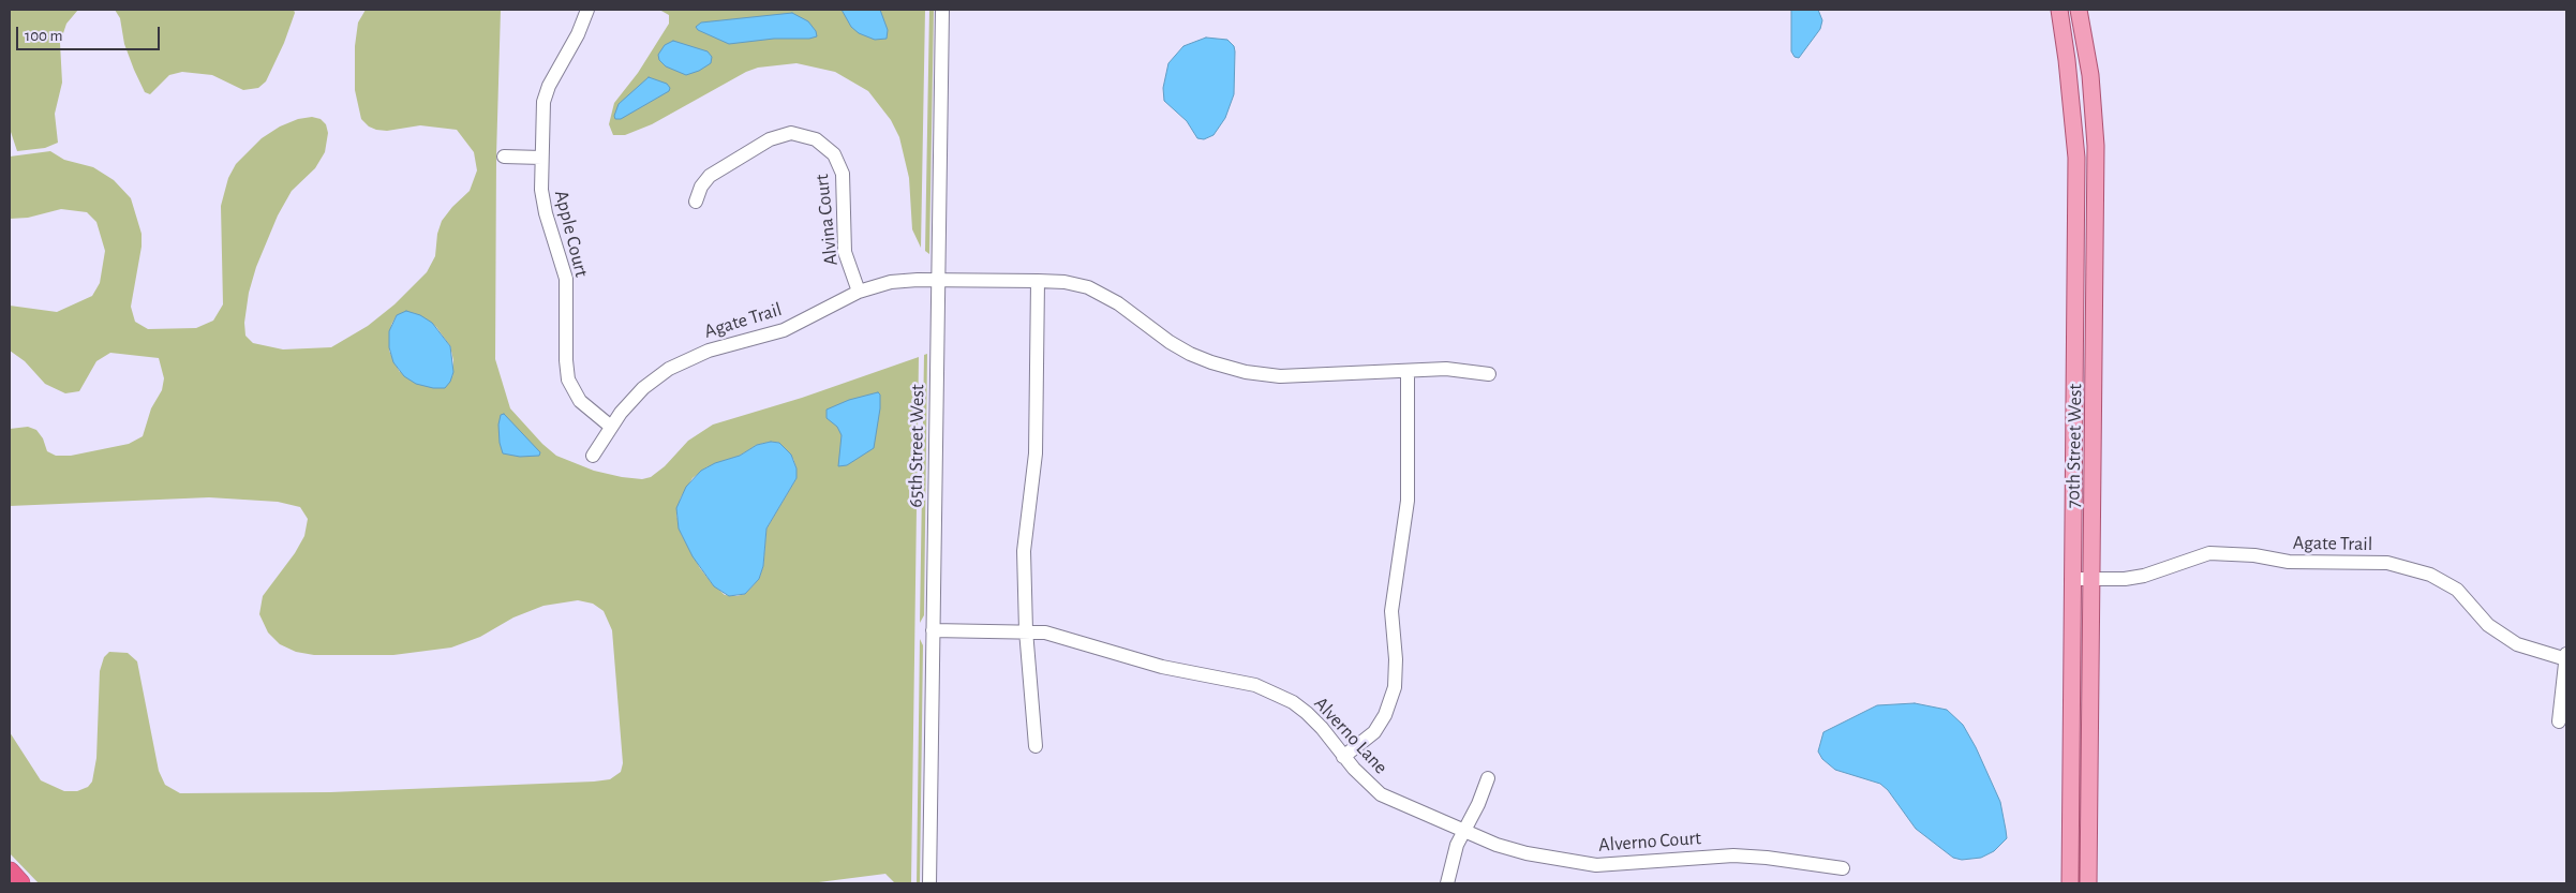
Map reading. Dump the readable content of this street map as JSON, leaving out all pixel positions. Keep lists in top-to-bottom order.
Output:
{
  "streets": {
    "main road": ["70th Street West"],
    "street": [
      "Alvina Court",
      "Apple Court",
      "Agate Trail",
      "65th Street West",
      "Alverno Lane",
      "Alverno Court"
    ]
  },
  "crossings": [
    ["Alvina Court", "Agate Trail"],
    ["Apple Court", "Agate Trail"],
    ["Agate Trail", "65th Street West"],
    ["Agate Trail", "70th Street West"],
    ["65th Street West", "Alverno Lane"],
    ["Alverno Lane", "Alverno Court"]
  ],
  "scale_bar": "100 m"
}
